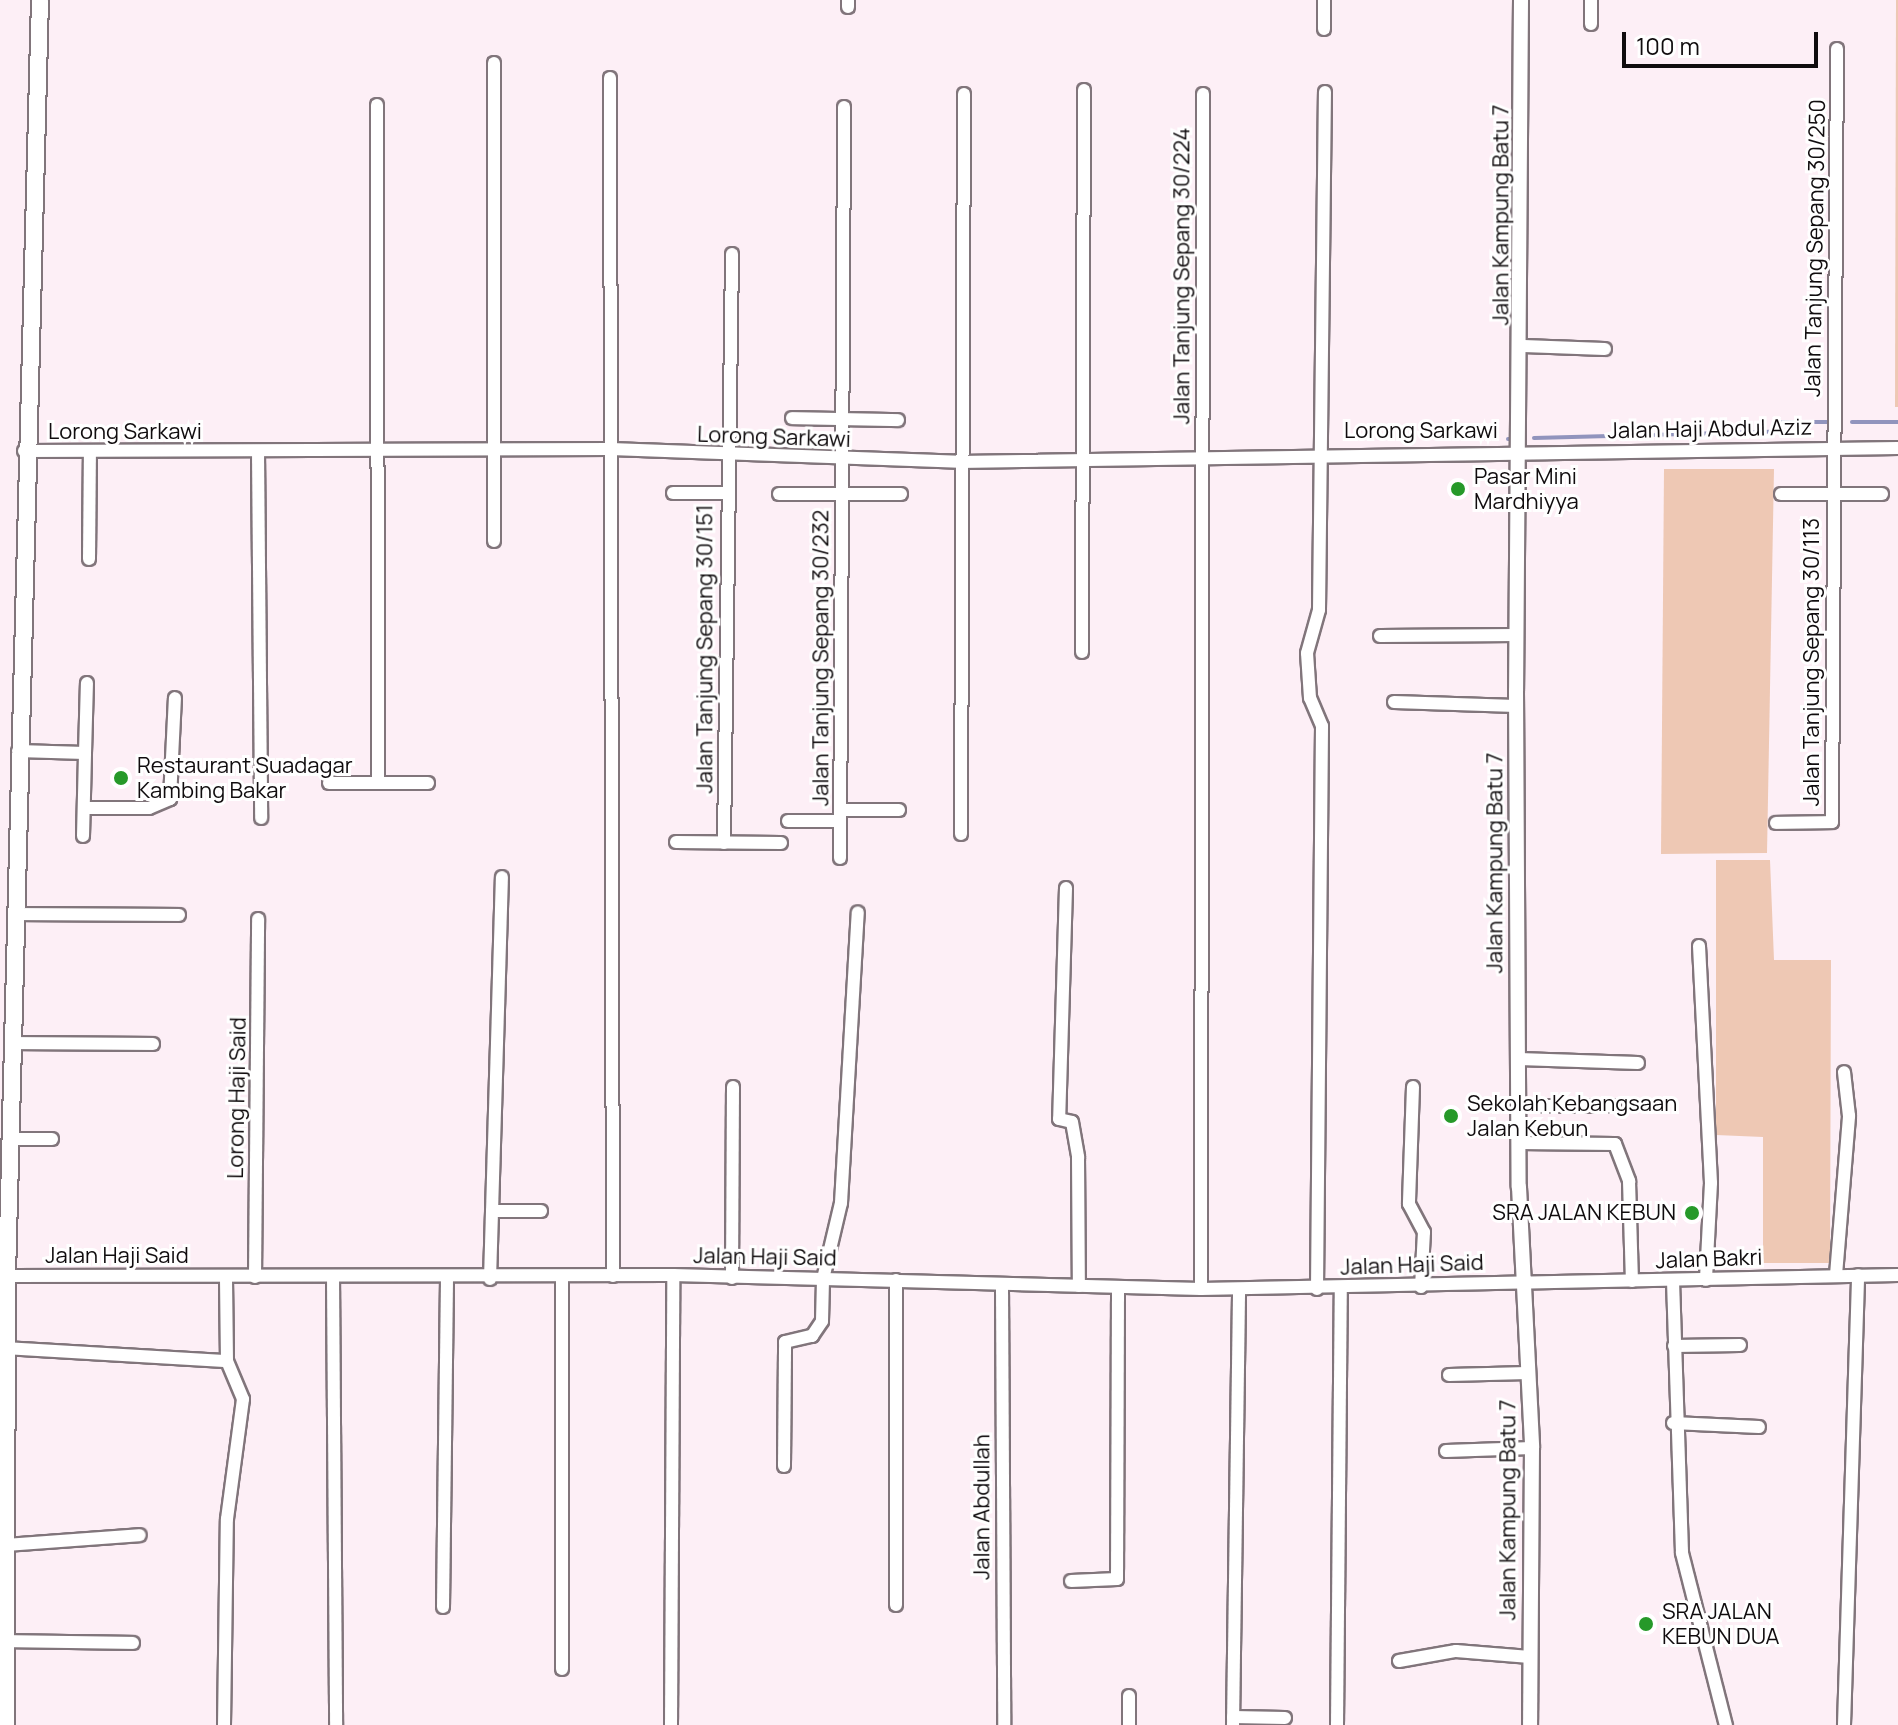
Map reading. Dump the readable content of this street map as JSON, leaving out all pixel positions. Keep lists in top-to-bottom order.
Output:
{
  "streets": {
    "street": [
      "Jalan Kampung Batu 7",
      "Jalan Tanjung Sepang 30/250",
      "Jalan Tanjung Sepang 30/224",
      "Jalan Haji Abdul Aziz",
      "Lorong Sarkawi",
      "Jalan Tanjung Sepang 30/151",
      "Jalan Tanjung Sepang 30/232",
      "Jalan Tanjung Sepang 30/113",
      "Lorong Haji Said",
      "Jalan Haji Said",
      "Jalan Bakri",
      "Jalan Abdullah"
    ]
  },
  "crossings": [
    ["Jalan Kampung Batu 7", "Jalan Haji Abdul Aziz"],
    ["Jalan Kampung Batu 7", "Lorong Sarkawi"],
    ["Jalan Kampung Batu 7", "Jalan Haji Said"],
    ["Jalan Kampung Batu 7", "Jalan Bakri"],
    ["Jalan Tanjung Sepang 30/250", "Jalan Haji Abdul Aziz"],
    ["Jalan Tanjung Sepang 30/250", "Jalan Tanjung Sepang 30/113"],
    ["Jalan Tanjung Sepang 30/224", "Lorong Sarkawi"],
    ["Jalan Tanjung Sepang 30/224", "Jalan Haji Said"],
    ["Jalan Haji Abdul Aziz", "Lorong Sarkawi"],
    ["Jalan Haji Abdul Aziz", "Jalan Tanjung Sepang 30/113"],
    ["Lorong Sarkawi", "Jalan Tanjung Sepang 30/151"],
    ["Lorong Sarkawi", "Jalan Tanjung Sepang 30/232"],
    ["Lorong Haji Said", "Jalan Haji Said"],
    ["Jalan Haji Said", "Jalan Bakri"],
    ["Jalan Haji Said", "Jalan Abdullah"]
  ],
  "places": [
    "Pasar Mini Mardhiyya",
    "Restaurant Suadagar Kambing Bakar",
    "Sekolah Kebangsaan Jalan Kebun",
    "SRA JALAN KEBUN",
    "SRA JALAN KEBUN DUA"
  ],
  "scale_bar": "100 m"
}
